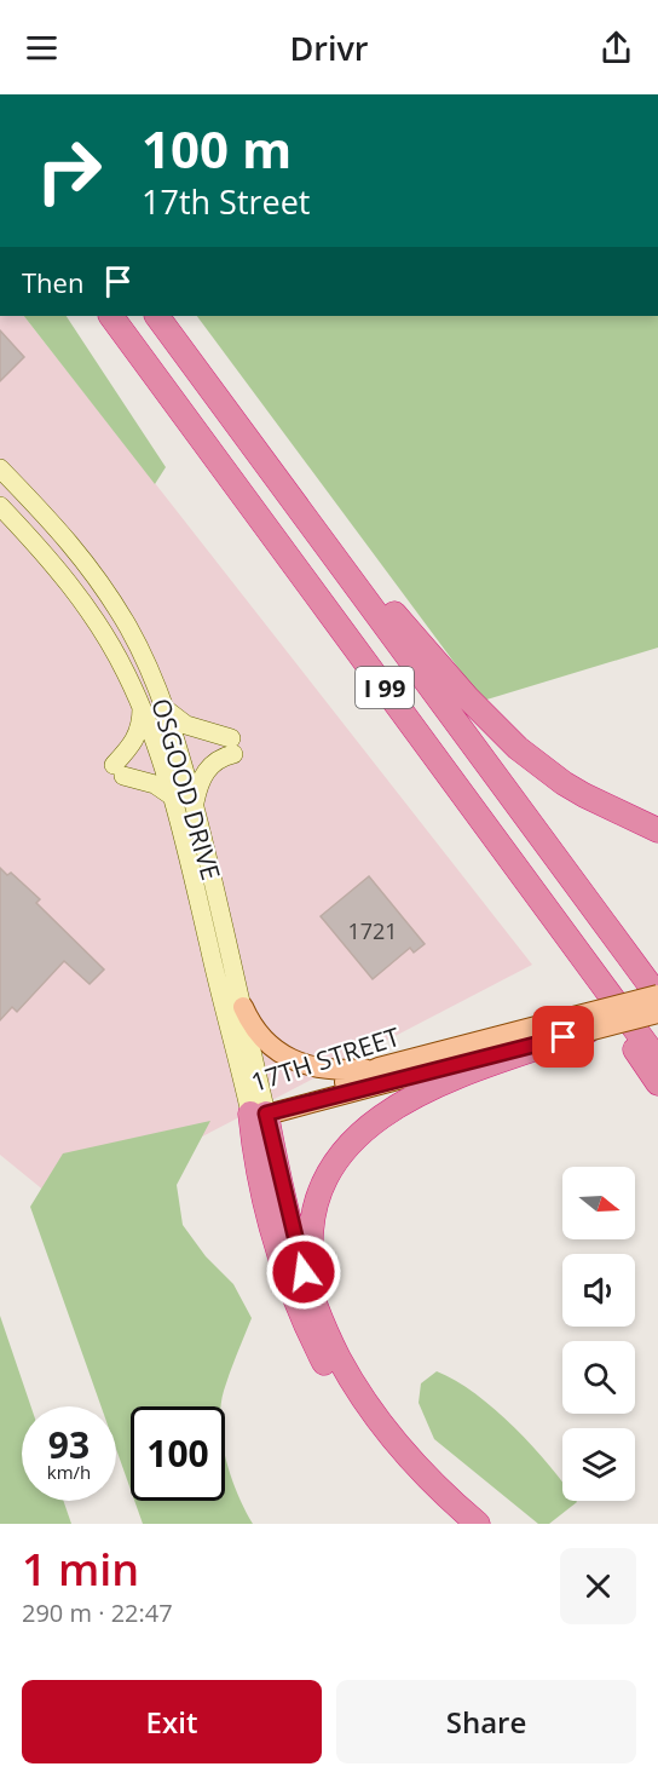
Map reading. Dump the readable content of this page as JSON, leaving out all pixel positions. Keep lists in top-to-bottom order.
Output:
{
  "streets": {
    "highway": ["I 99"],
    "main road": ["OSGOOD DRIVE", "17TH STREET"]
  },
  "crossings": [
    ["I 99", "17TH STREET"],
    ["OSGOOD DRIVE", "17TH STREET"]
  ],
  "house_numbers": ["1721"],
  "north": "right",
  "page": {
    "header": "Drivr",
    "turn": ["100 m", "17th Street"],
    "then": "Then",
    "speed": "93 km/h",
    "limit": "100",
    "heading": ["1 min", "290 m · 22:47"],
    "buttons": ["Exit", "Share"]
  }
}
